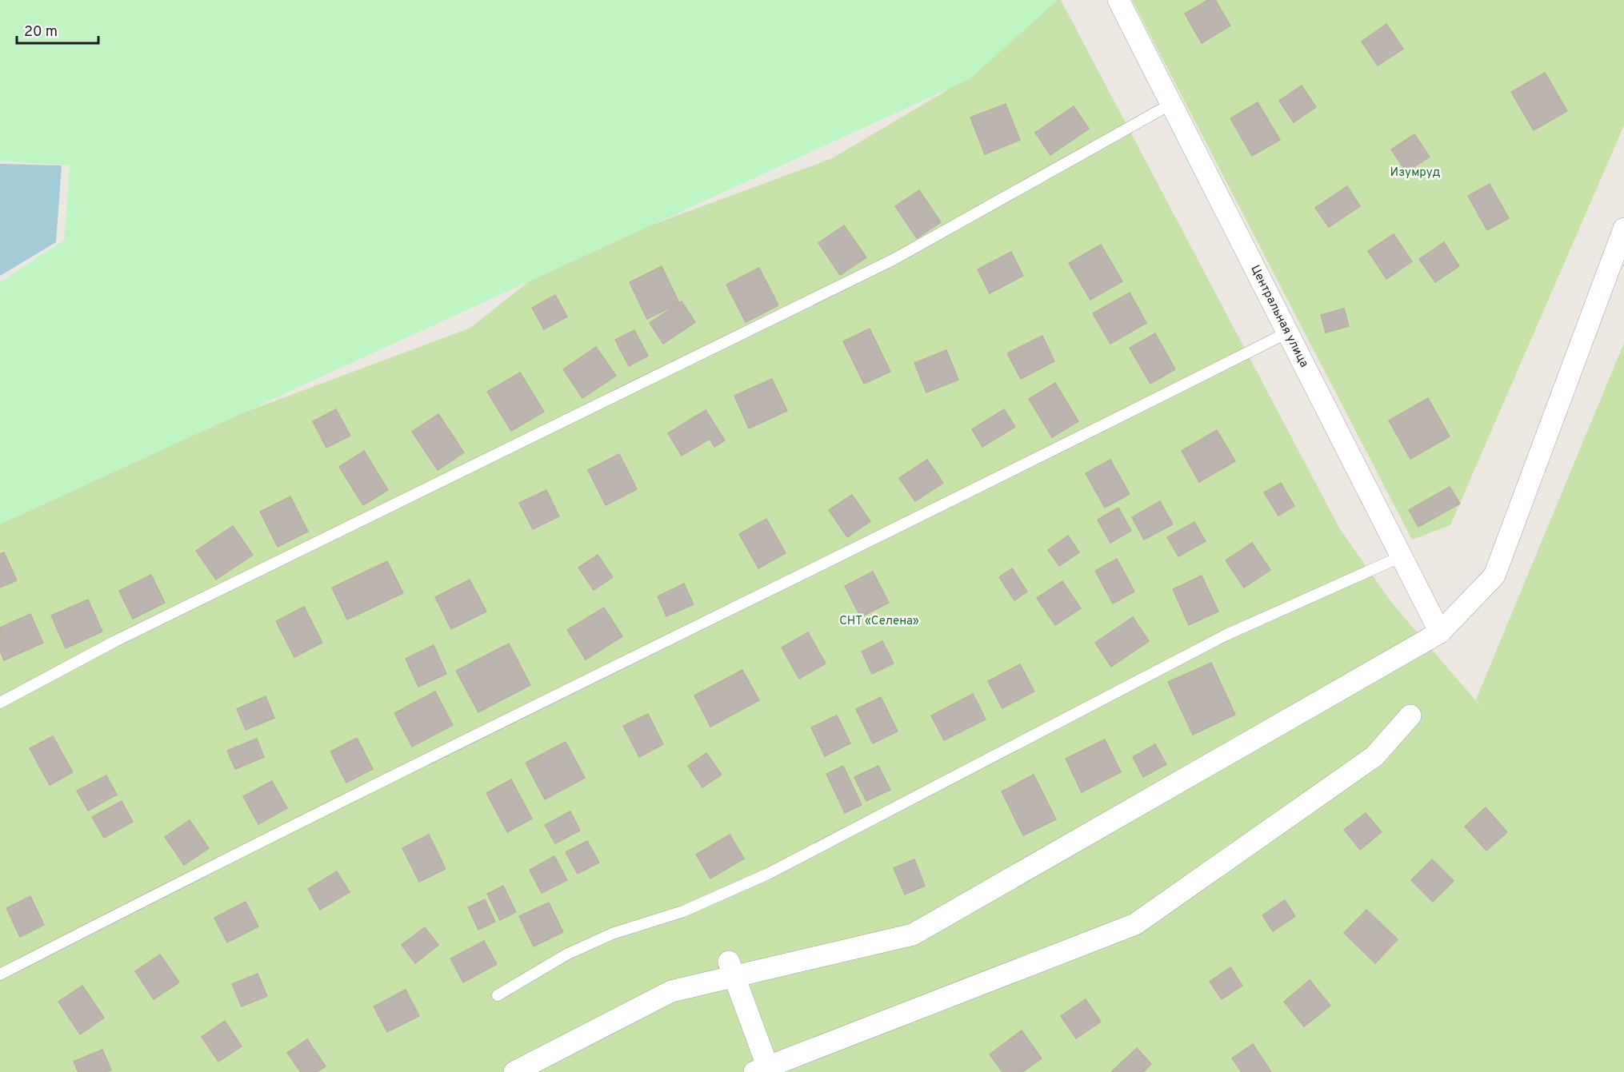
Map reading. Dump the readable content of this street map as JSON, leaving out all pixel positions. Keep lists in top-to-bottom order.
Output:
{
  "streets": {
    "street": ["Центральная улица"]
  },
  "parks": ["Изумруд", "СНТ «Селена»"],
  "scale_bar": "20 m"
}
